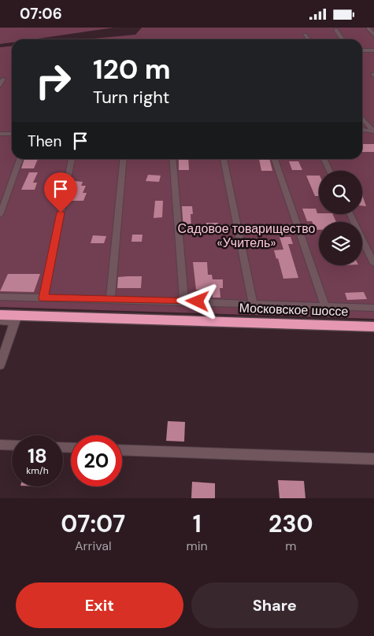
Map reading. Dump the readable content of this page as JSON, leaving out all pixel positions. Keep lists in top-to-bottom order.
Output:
{
  "streets": {
    "highway": ["Московское шоссе"]
  },
  "parks": ["Садовое товарищество «Учитель»"],
  "page": {
    "status": "07:06",
    "turn": ["120 m", "Turn right"],
    "then": "Then",
    "speed": "18 km/h",
    "limit": "20",
    "eta": [
      "07:07",
      "Arrival",
      "1",
      "min",
      "230",
      "m"
    ],
    "buttons": ["Exit", "Share"]
  }
}
